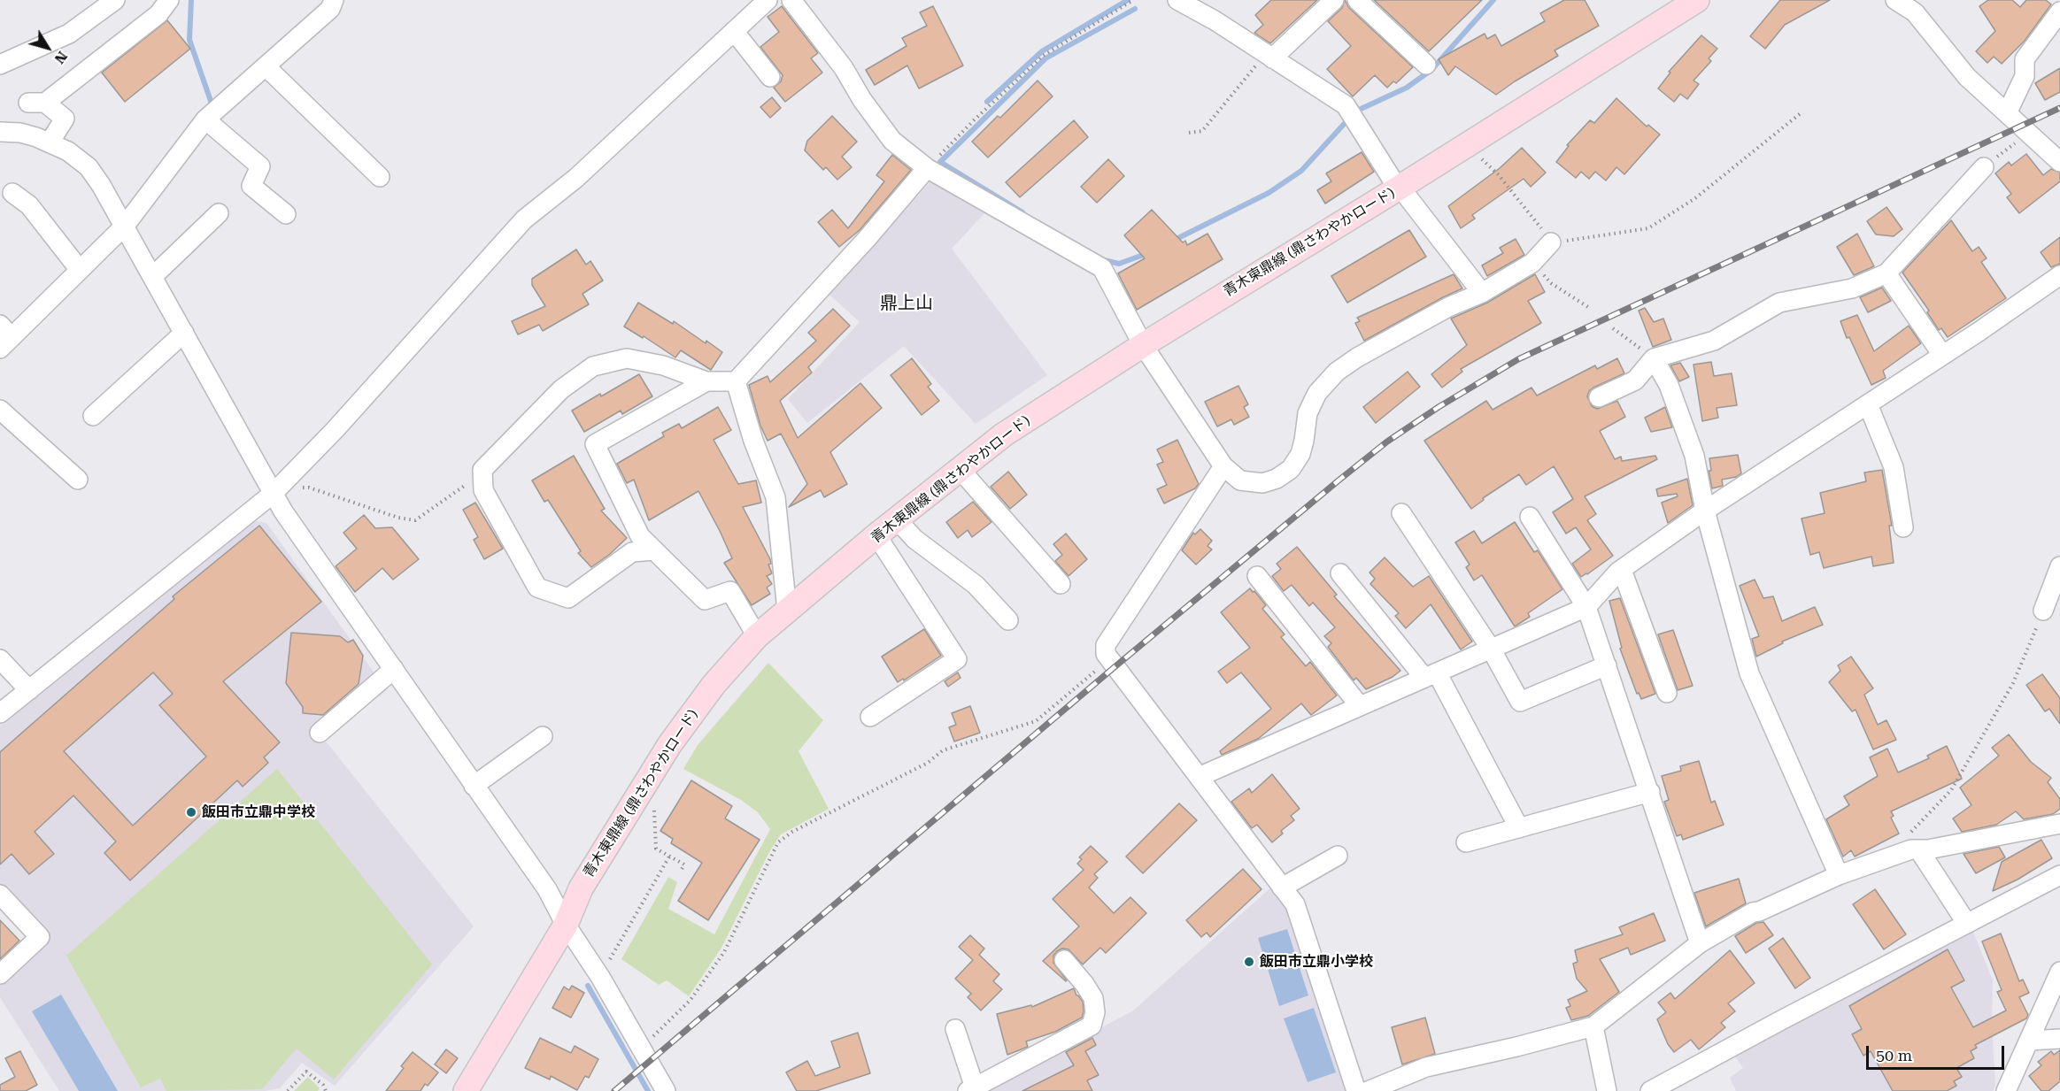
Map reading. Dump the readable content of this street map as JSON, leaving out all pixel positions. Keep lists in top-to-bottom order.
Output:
{
  "streets": {
    "main road": ["青木東鼎線 (鼎さわやかロード)"]
  },
  "districts": ["鼎上山"],
  "places": ["飯田市立鼎中学校", "飯田市立鼎小学校"],
  "scale_bar": "50 m",
  "north": "bottom right"
}
